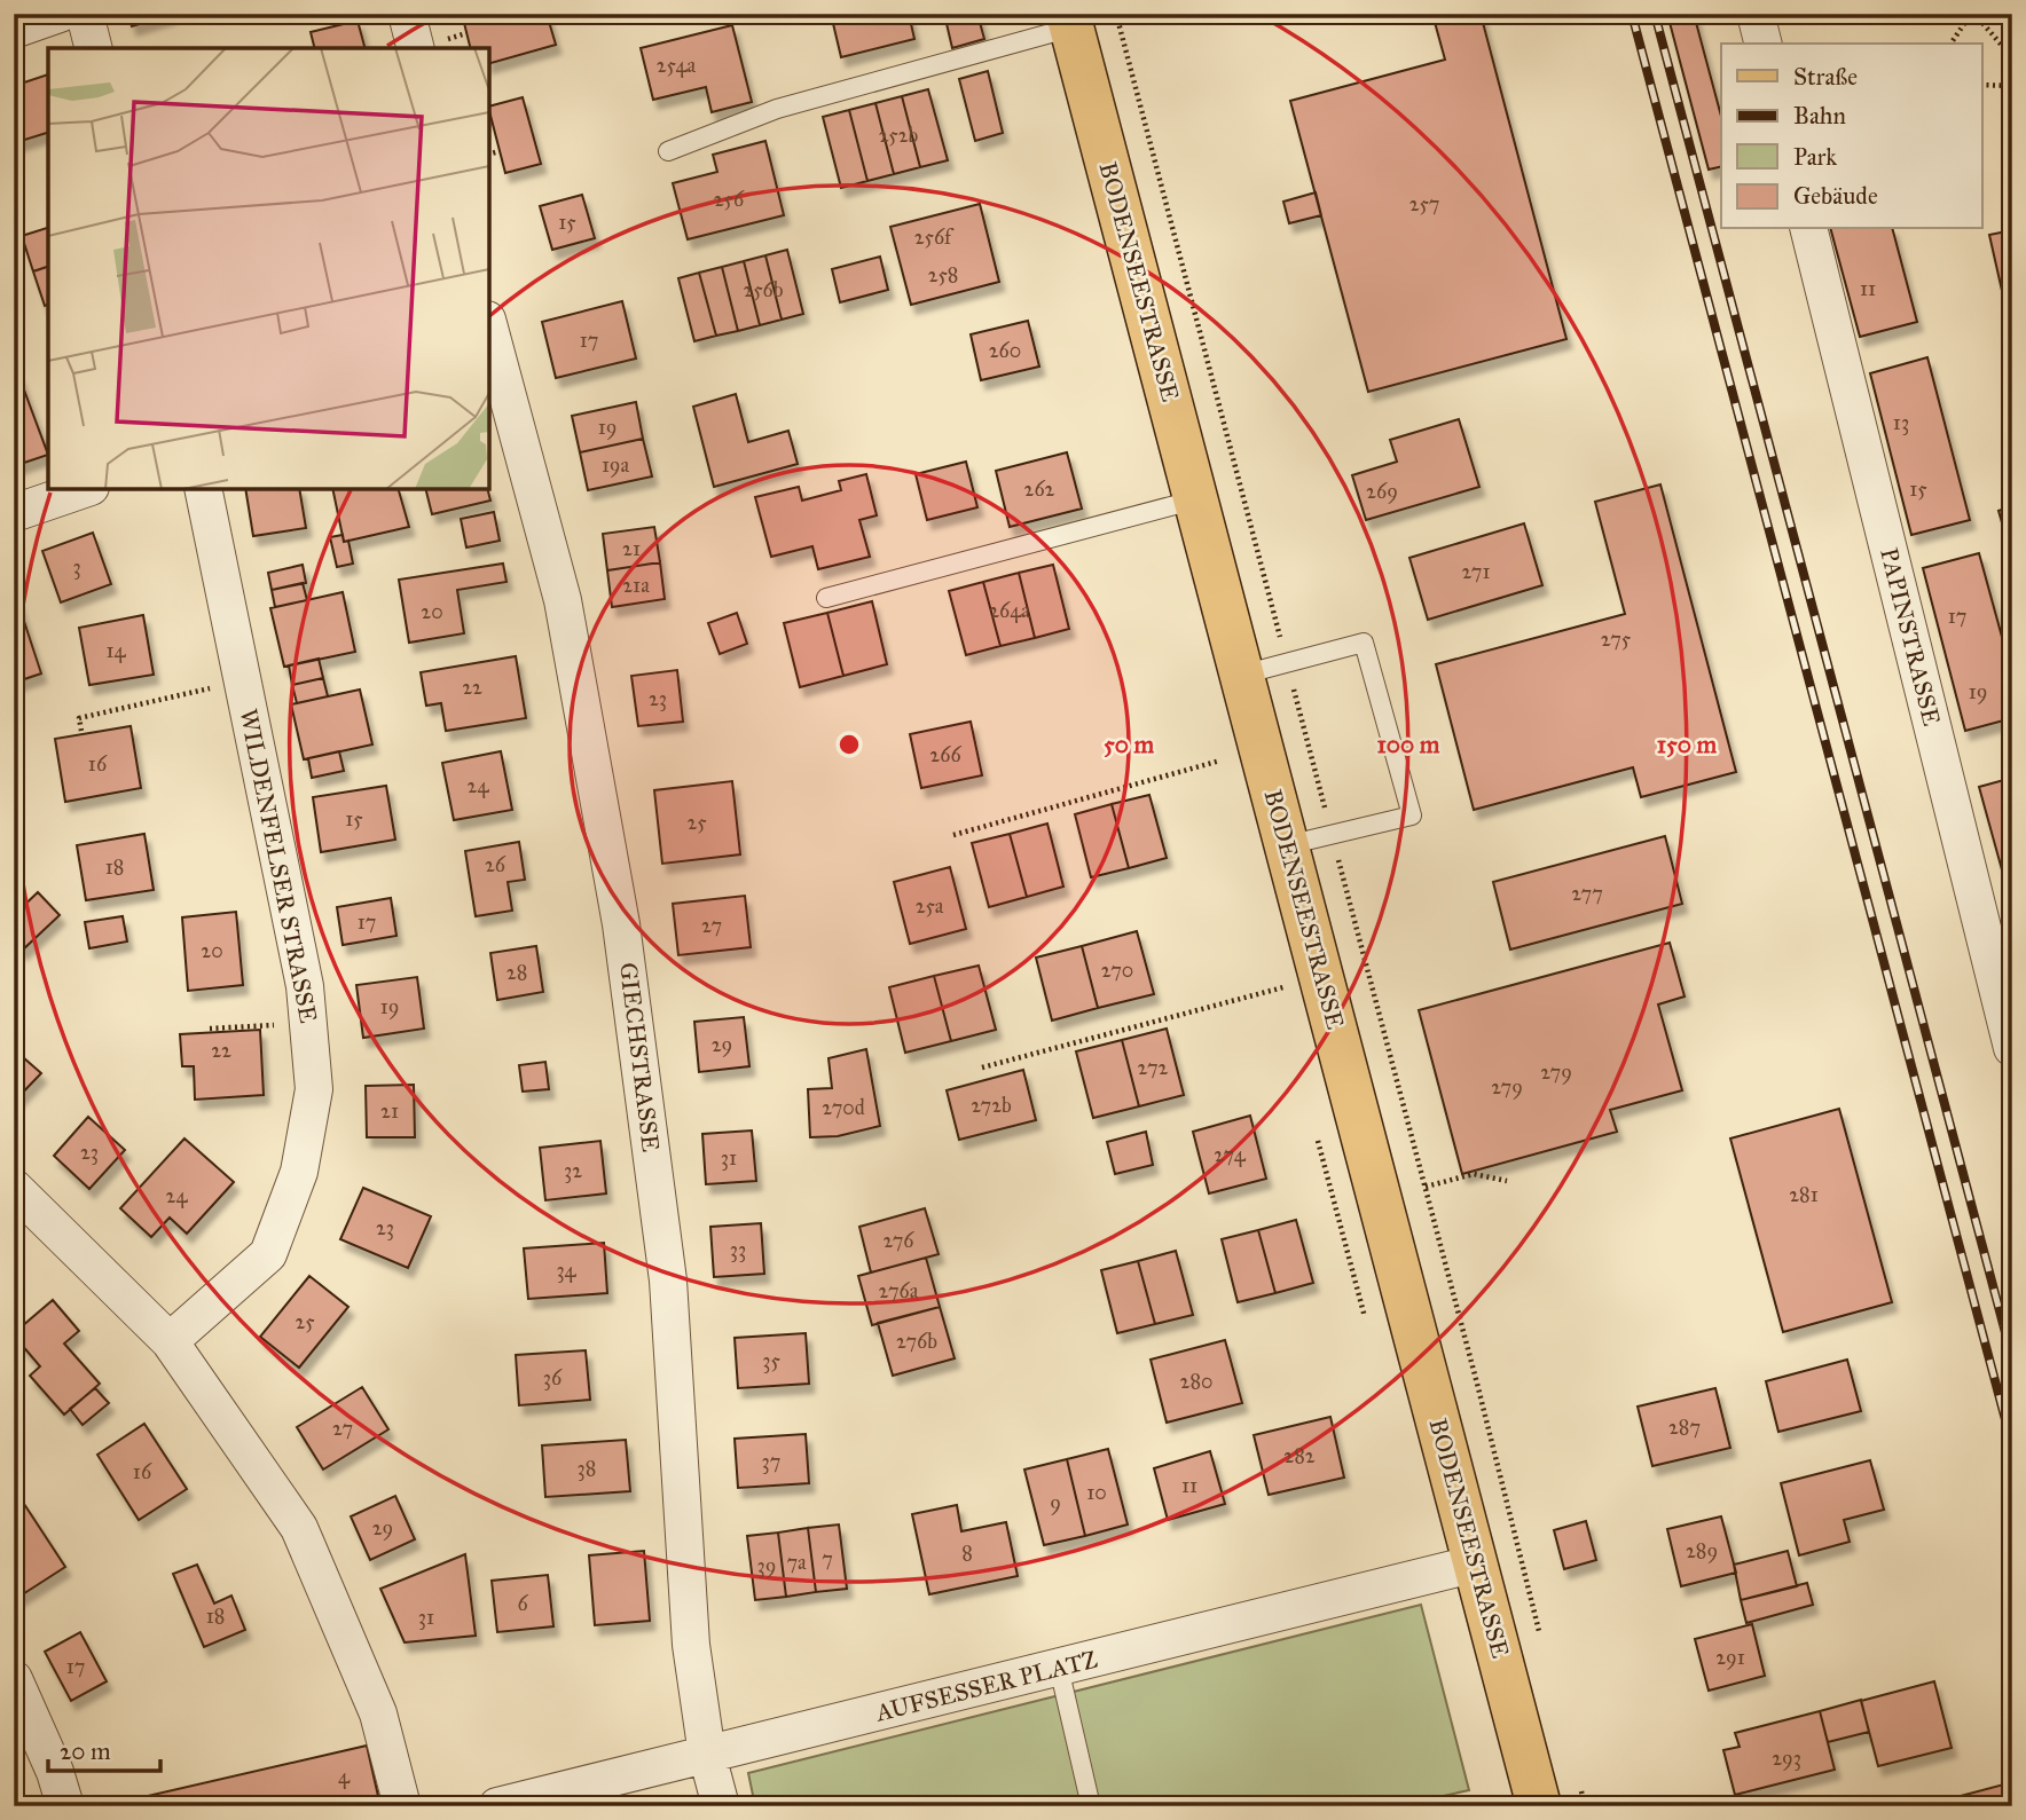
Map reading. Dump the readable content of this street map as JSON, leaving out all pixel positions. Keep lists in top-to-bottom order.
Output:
{
  "streets": {
    "main road": ["BODENSEESTRASSE"],
    "street": [
      "PAPINSTRASSE",
      "WILDENFELSER STRASSE",
      "GIECHSTRASSE",
      "AUFSESSER PLATZ"
    ]
  },
  "crossings": [
    ["BODENSEESTRASSE", "AUFSESSER PLATZ"],
    ["GIECHSTRASSE", "AUFSESSER PLATZ"]
  ],
  "house_numbers": [
    "254a",
    "252b",
    "256",
    "257",
    "15",
    "256f",
    "258",
    "11",
    "256b",
    "17",
    "260",
    "13",
    "19",
    "19a",
    "262",
    "15",
    "269",
    "21",
    "3",
    "271",
    "21a",
    "264a",
    "20",
    "17",
    "275",
    "14",
    "22",
    "19",
    "23",
    "266",
    "16",
    "24",
    "15",
    "25",
    "26",
    "18",
    "277",
    "25a",
    "17",
    "27",
    "20",
    "270",
    "28",
    "19",
    "29",
    "22",
    "272",
    "279",
    "279",
    "272b",
    "270d",
    "21",
    "23",
    "274",
    "31",
    "32",
    "281",
    "24",
    "23",
    "276",
    "33",
    "34",
    "276a",
    "25",
    "276b",
    "35",
    "36",
    "280",
    "287",
    "27",
    "282",
    "37",
    "38",
    "16",
    "11",
    "10",
    "9",
    "29",
    "289",
    "8",
    "7",
    "7a",
    "39",
    "6",
    "18",
    "31",
    "291",
    "17",
    "293",
    "4"
  ],
  "legend": [
    "Straße",
    "Bahn",
    "Park",
    "Gebäude"
  ],
  "scale_bar": "20 m",
  "rings": ["50 m", "100 m", "150 m"]
}
